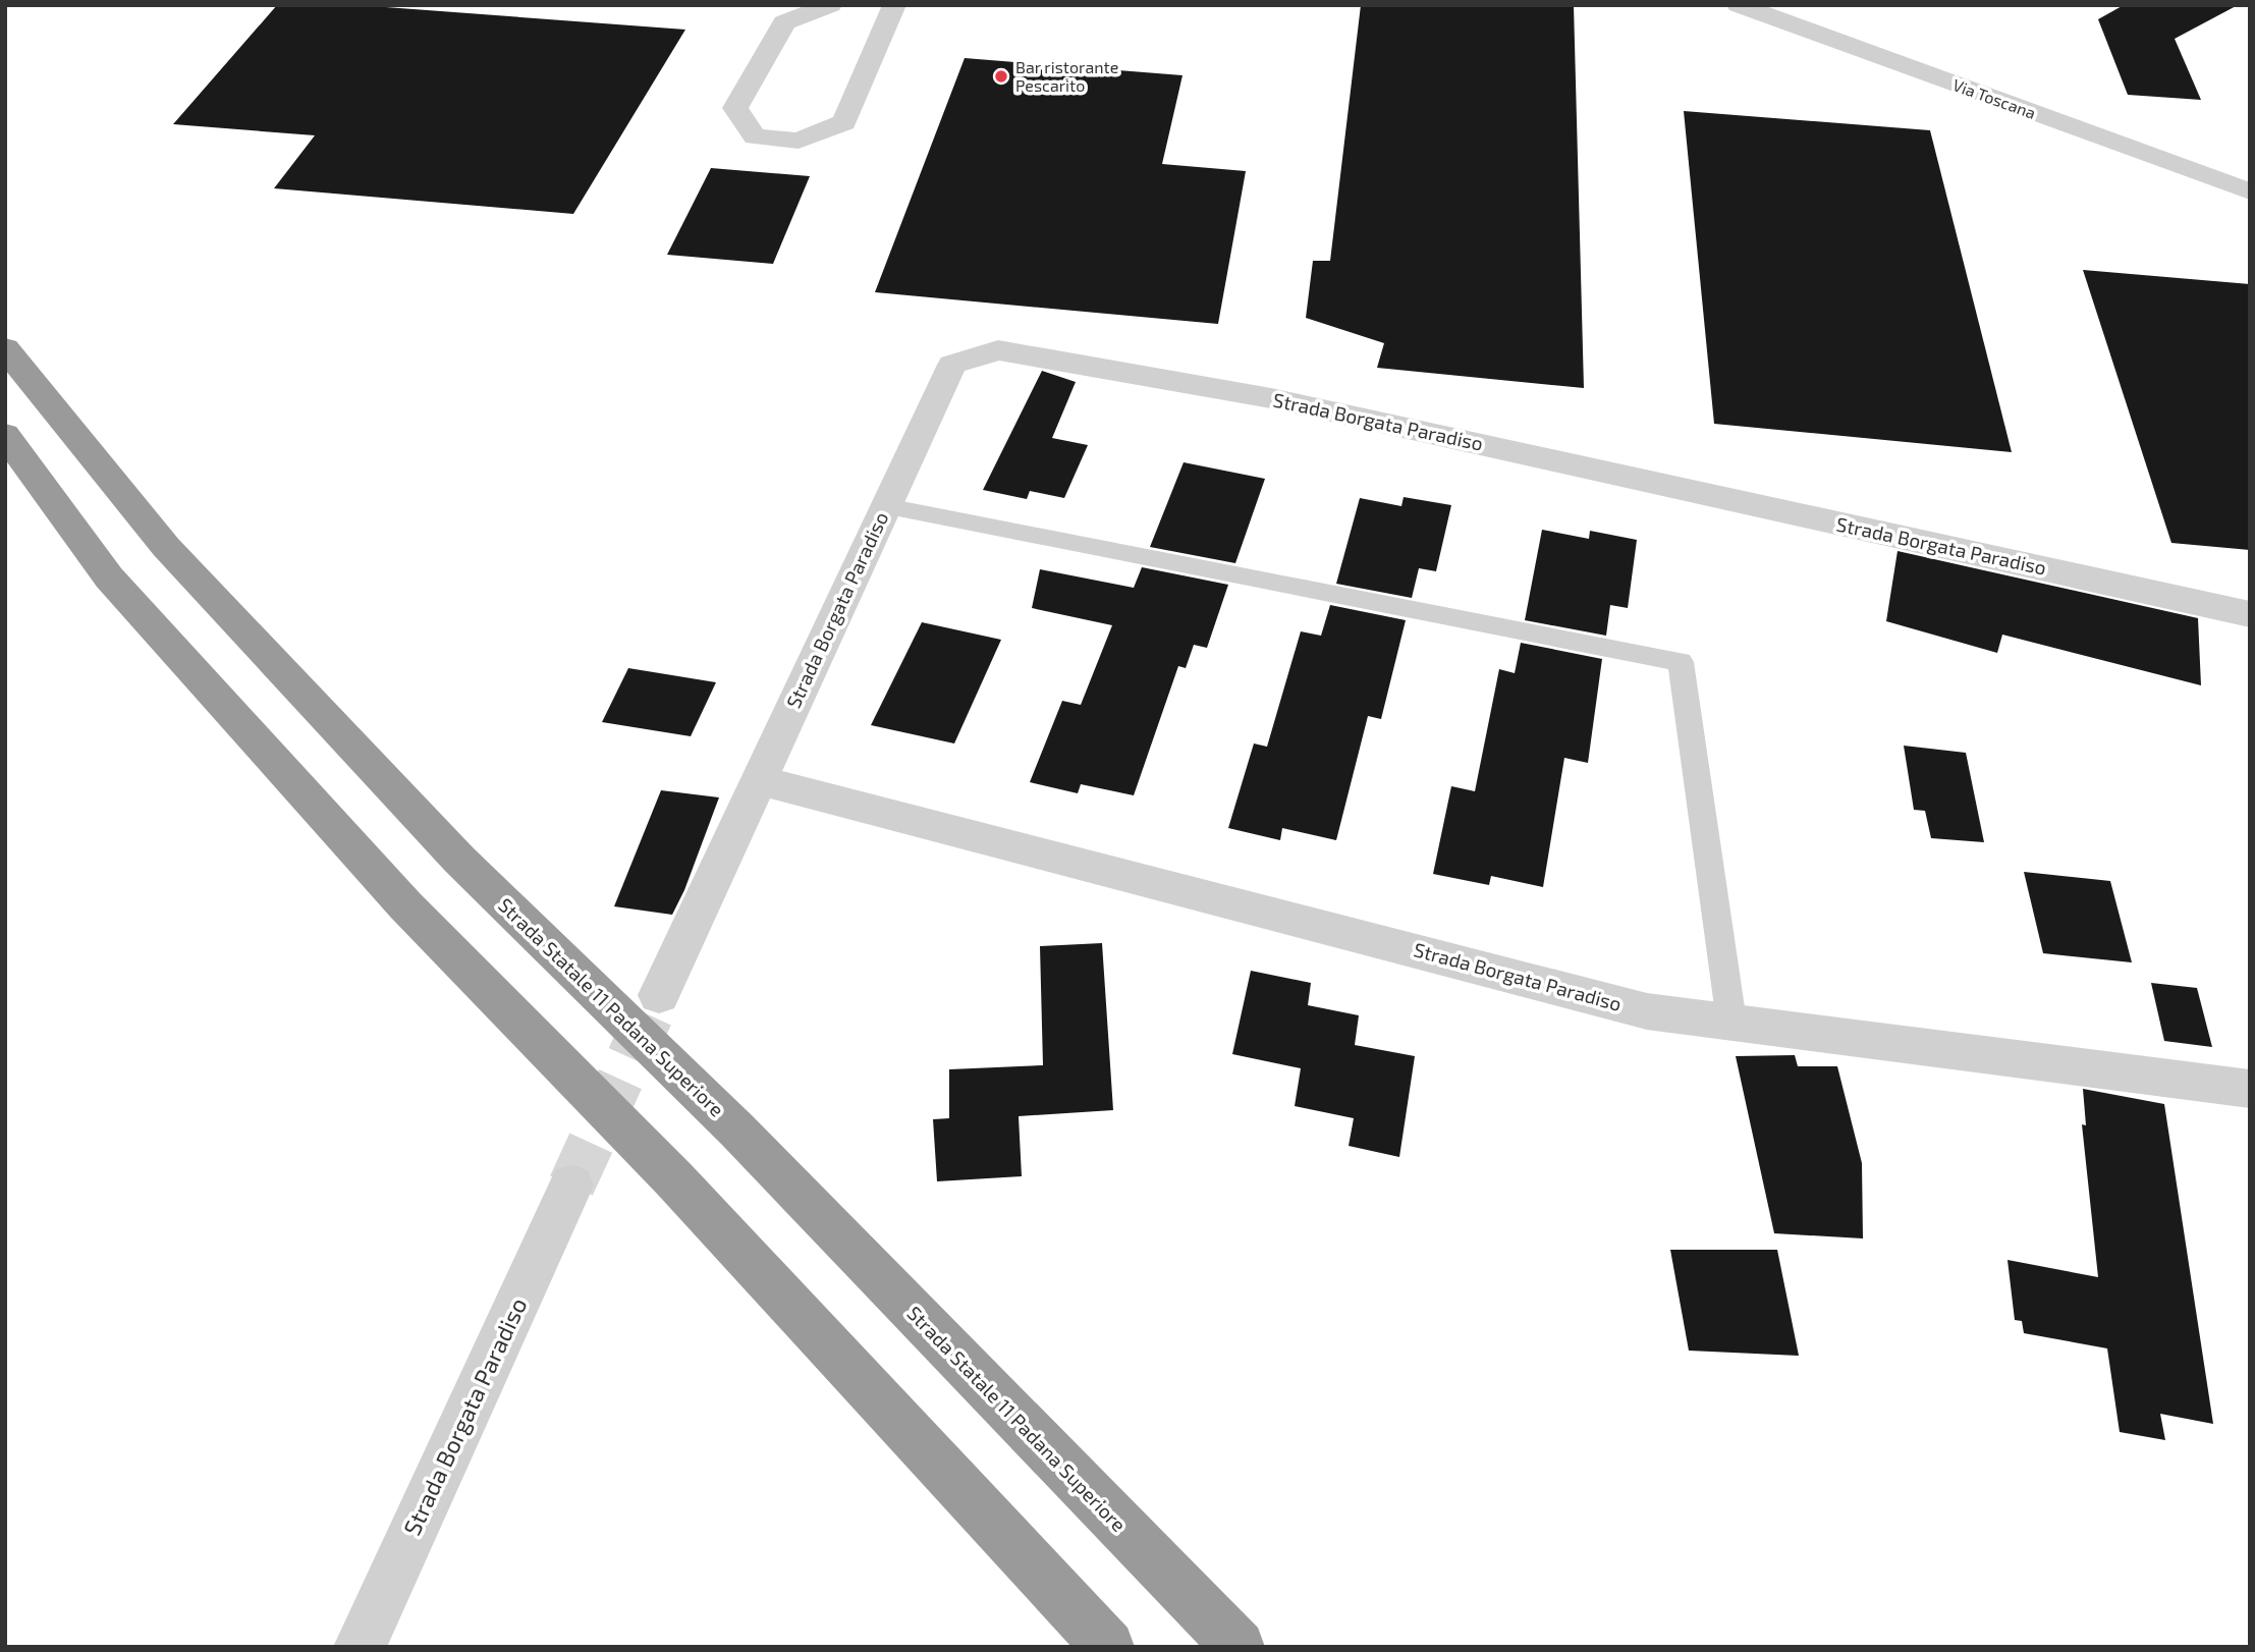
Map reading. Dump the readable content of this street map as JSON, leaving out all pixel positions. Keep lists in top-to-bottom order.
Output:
{
  "streets": {
    "highway": ["Strada Statale 11 Padana Superiore"],
    "street": ["Via Toscana", "Strada Borgata Paradiso"]
  },
  "places": ["Bar ristorante Pescarito"]
}
